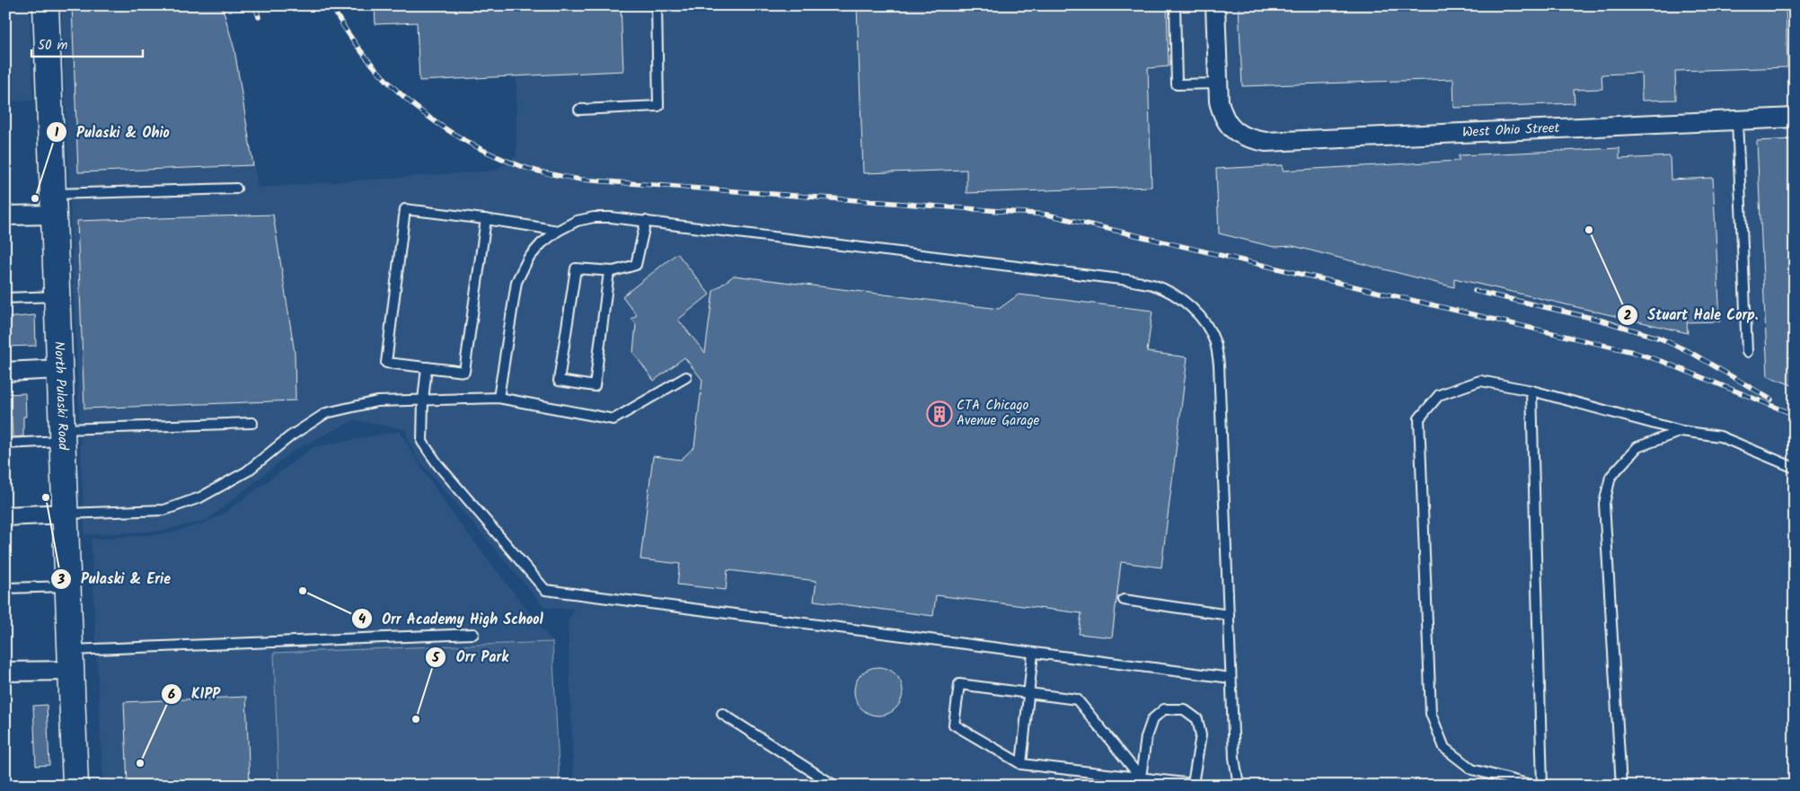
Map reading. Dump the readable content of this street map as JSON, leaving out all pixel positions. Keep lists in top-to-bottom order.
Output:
{
  "streets": {
    "main road": ["North Pulaski Road"],
    "street": ["West Ohio Street"]
  },
  "places": {
    "other": [
      "Pulaski & Ohio",
      "Stuart Hale Corp.",
      "Pulaski & Erie",
      "Orr Academy High School",
      "Orr Park",
      "KIPP"
    ],
    "building": ["CTA Chicago Avenue Garage"]
  },
  "scale_bar": "50 m"
}
